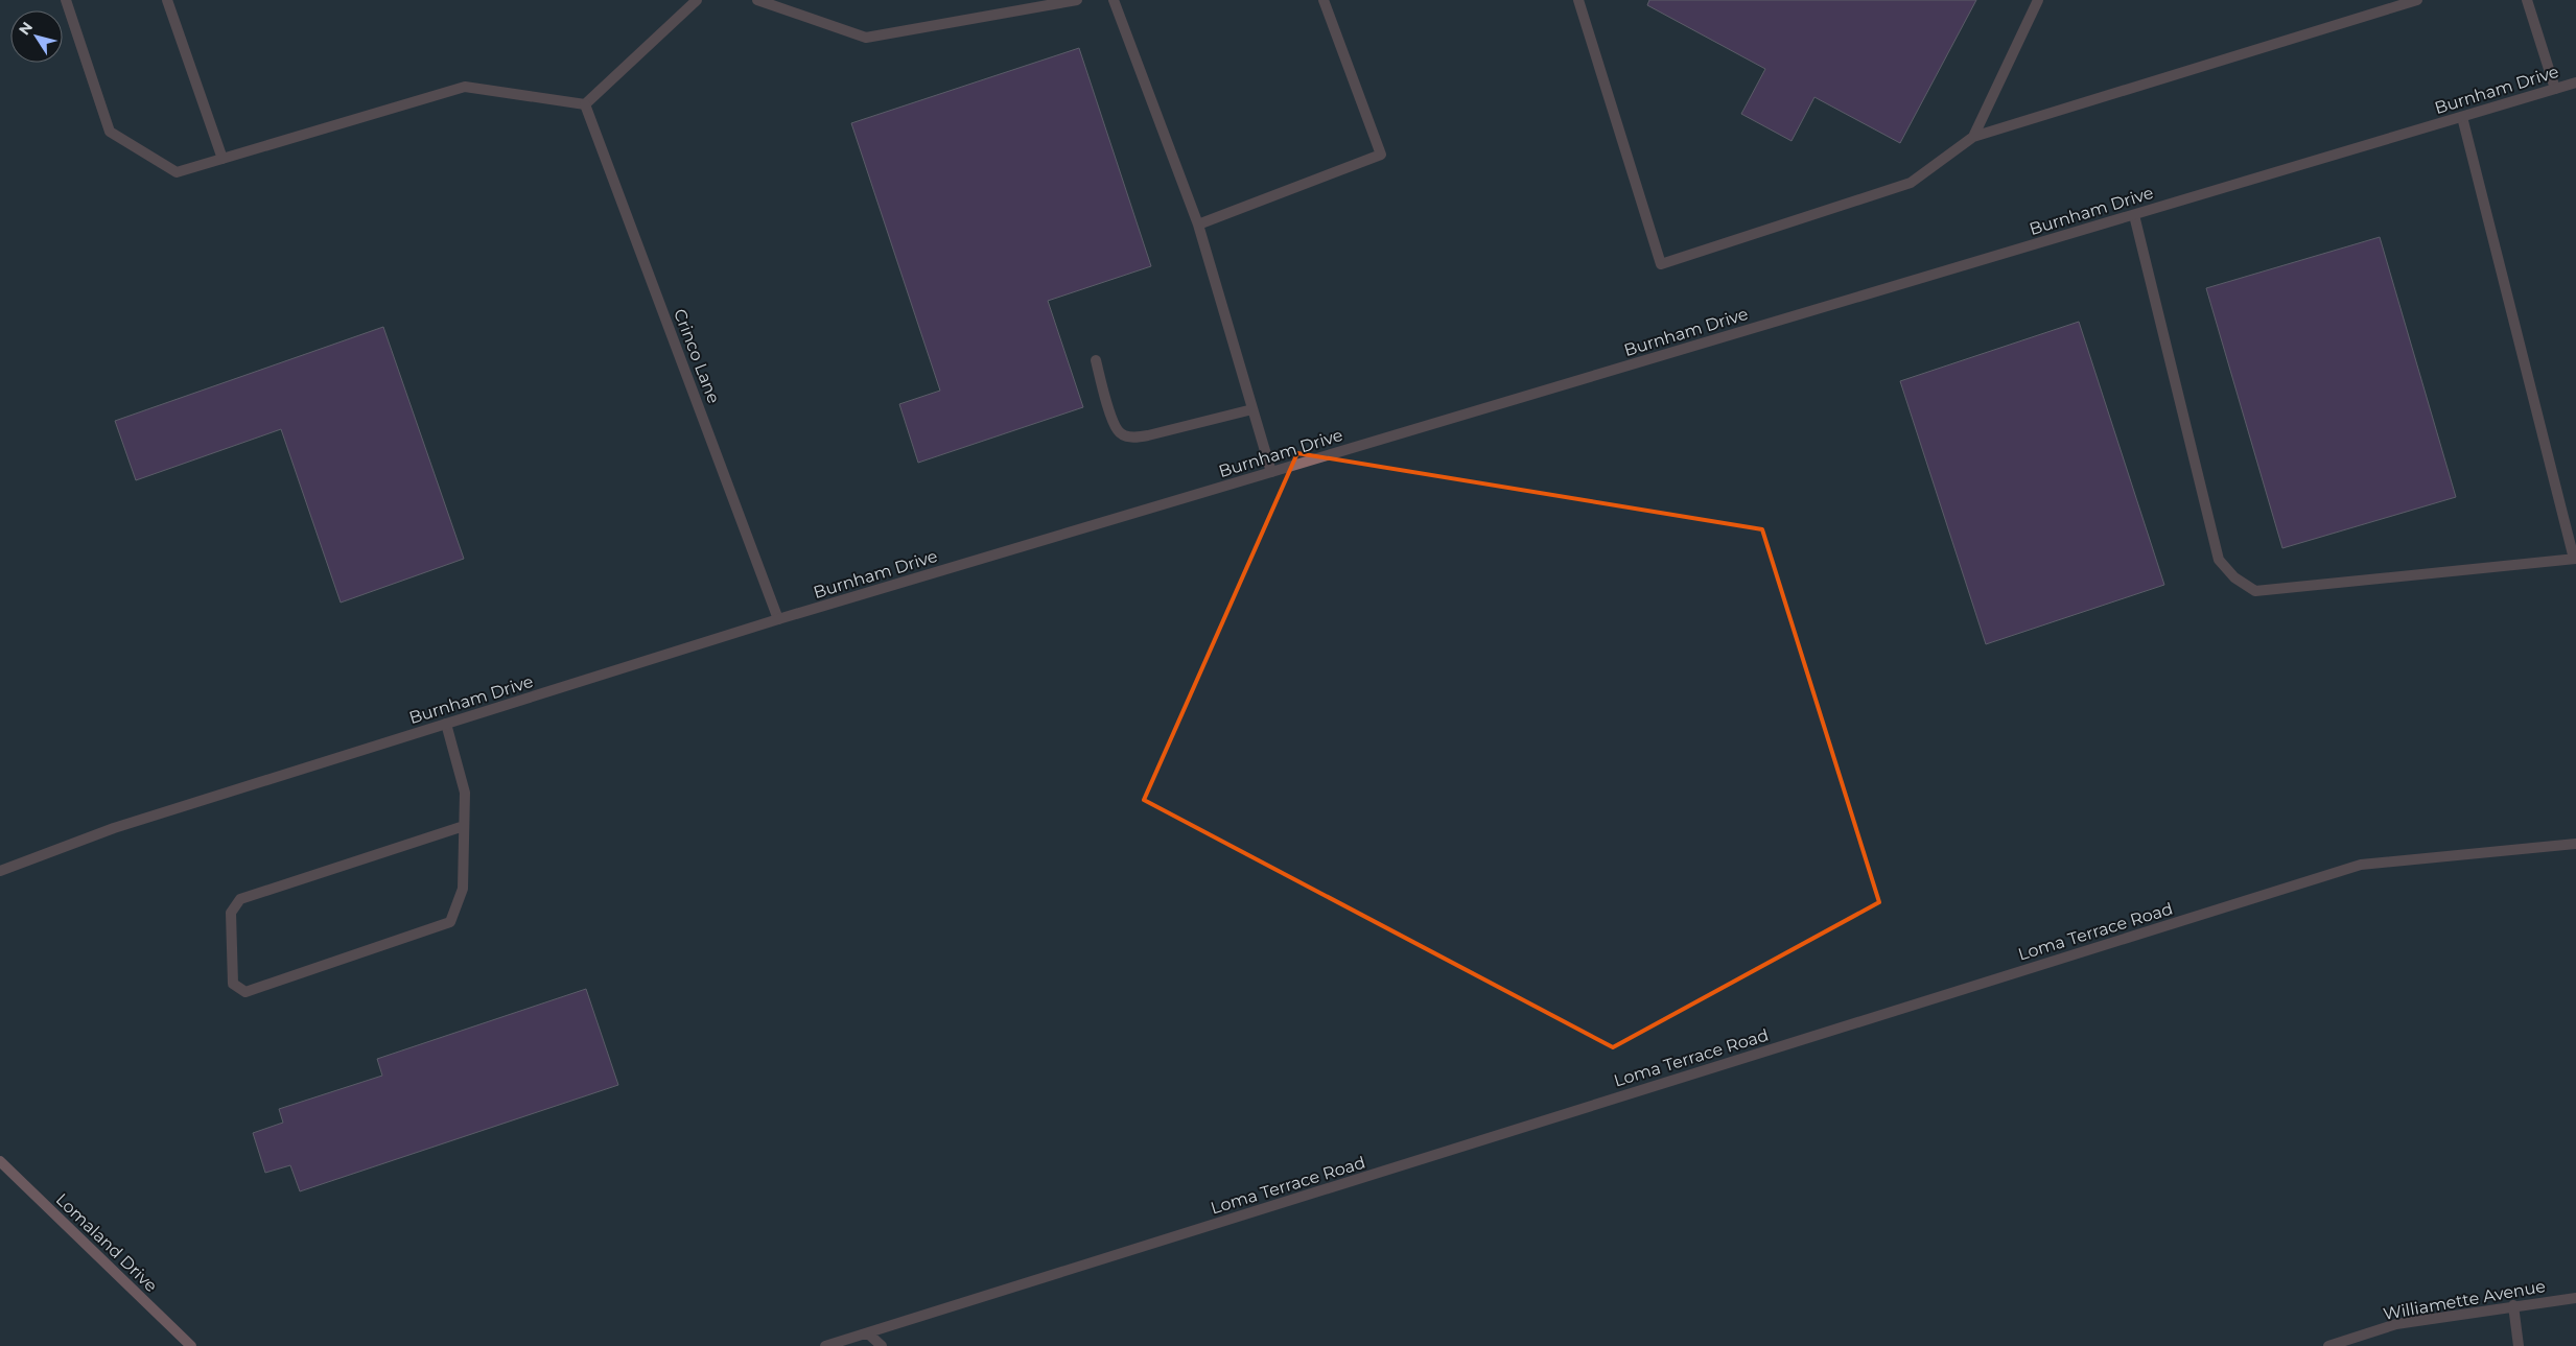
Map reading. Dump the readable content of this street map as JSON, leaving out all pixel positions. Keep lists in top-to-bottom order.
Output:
{
  "streets": {
    "main road": ["Lomaland Drive"],
    "street": [
      "Burnham Drive",
      "Crinco Lane",
      "Loma Terrace Road",
      "Williamette Avenue"
    ]
  },
  "crossings": [
    ["Burnham Drive", "Crinco Lane"]
  ],
  "north": "top left"
}
